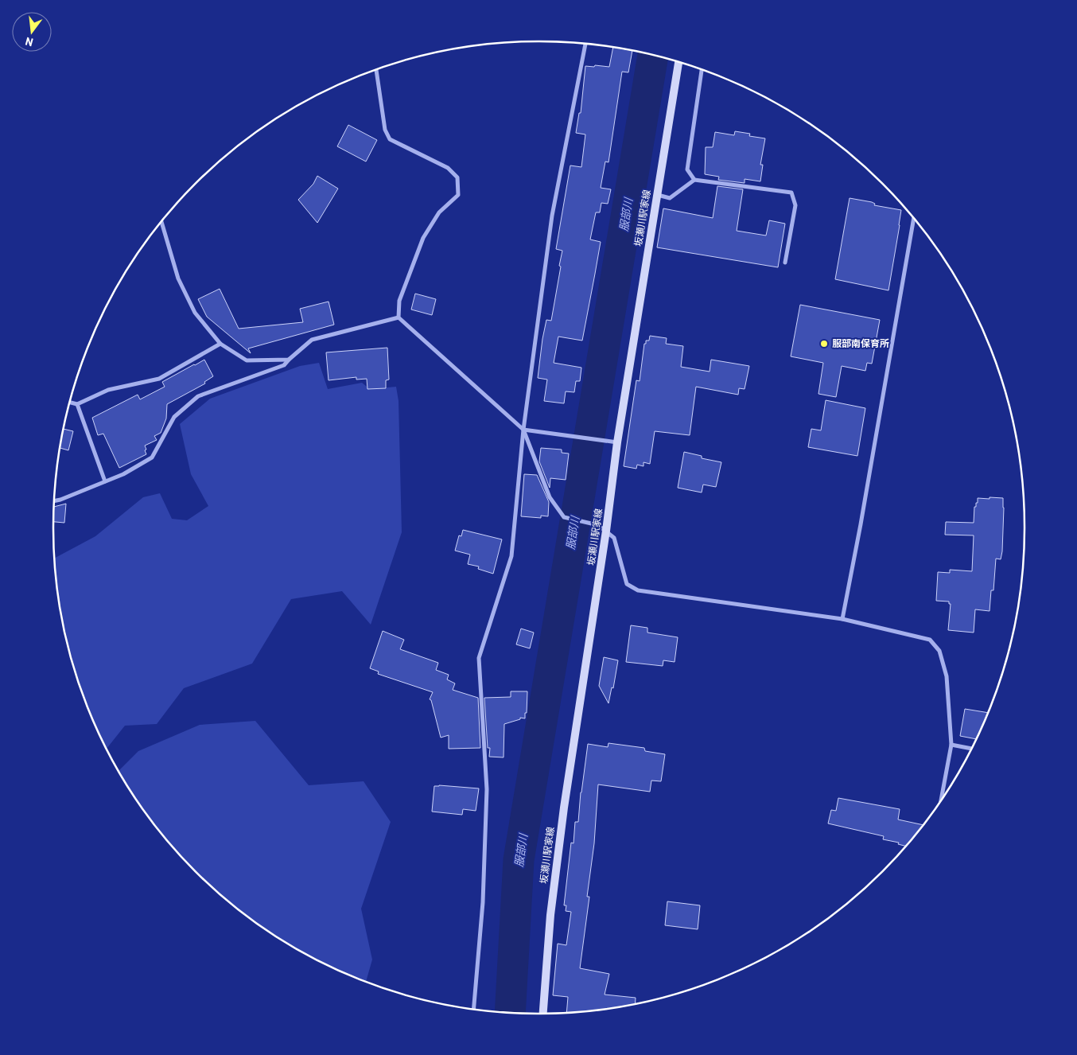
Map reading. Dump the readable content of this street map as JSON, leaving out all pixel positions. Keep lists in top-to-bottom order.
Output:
{
  "streets": {
    "main road": ["坂瀬川駅家線"]
  },
  "water": ["服部川"],
  "places": ["服部南保育所"],
  "north": "bottom"
}
